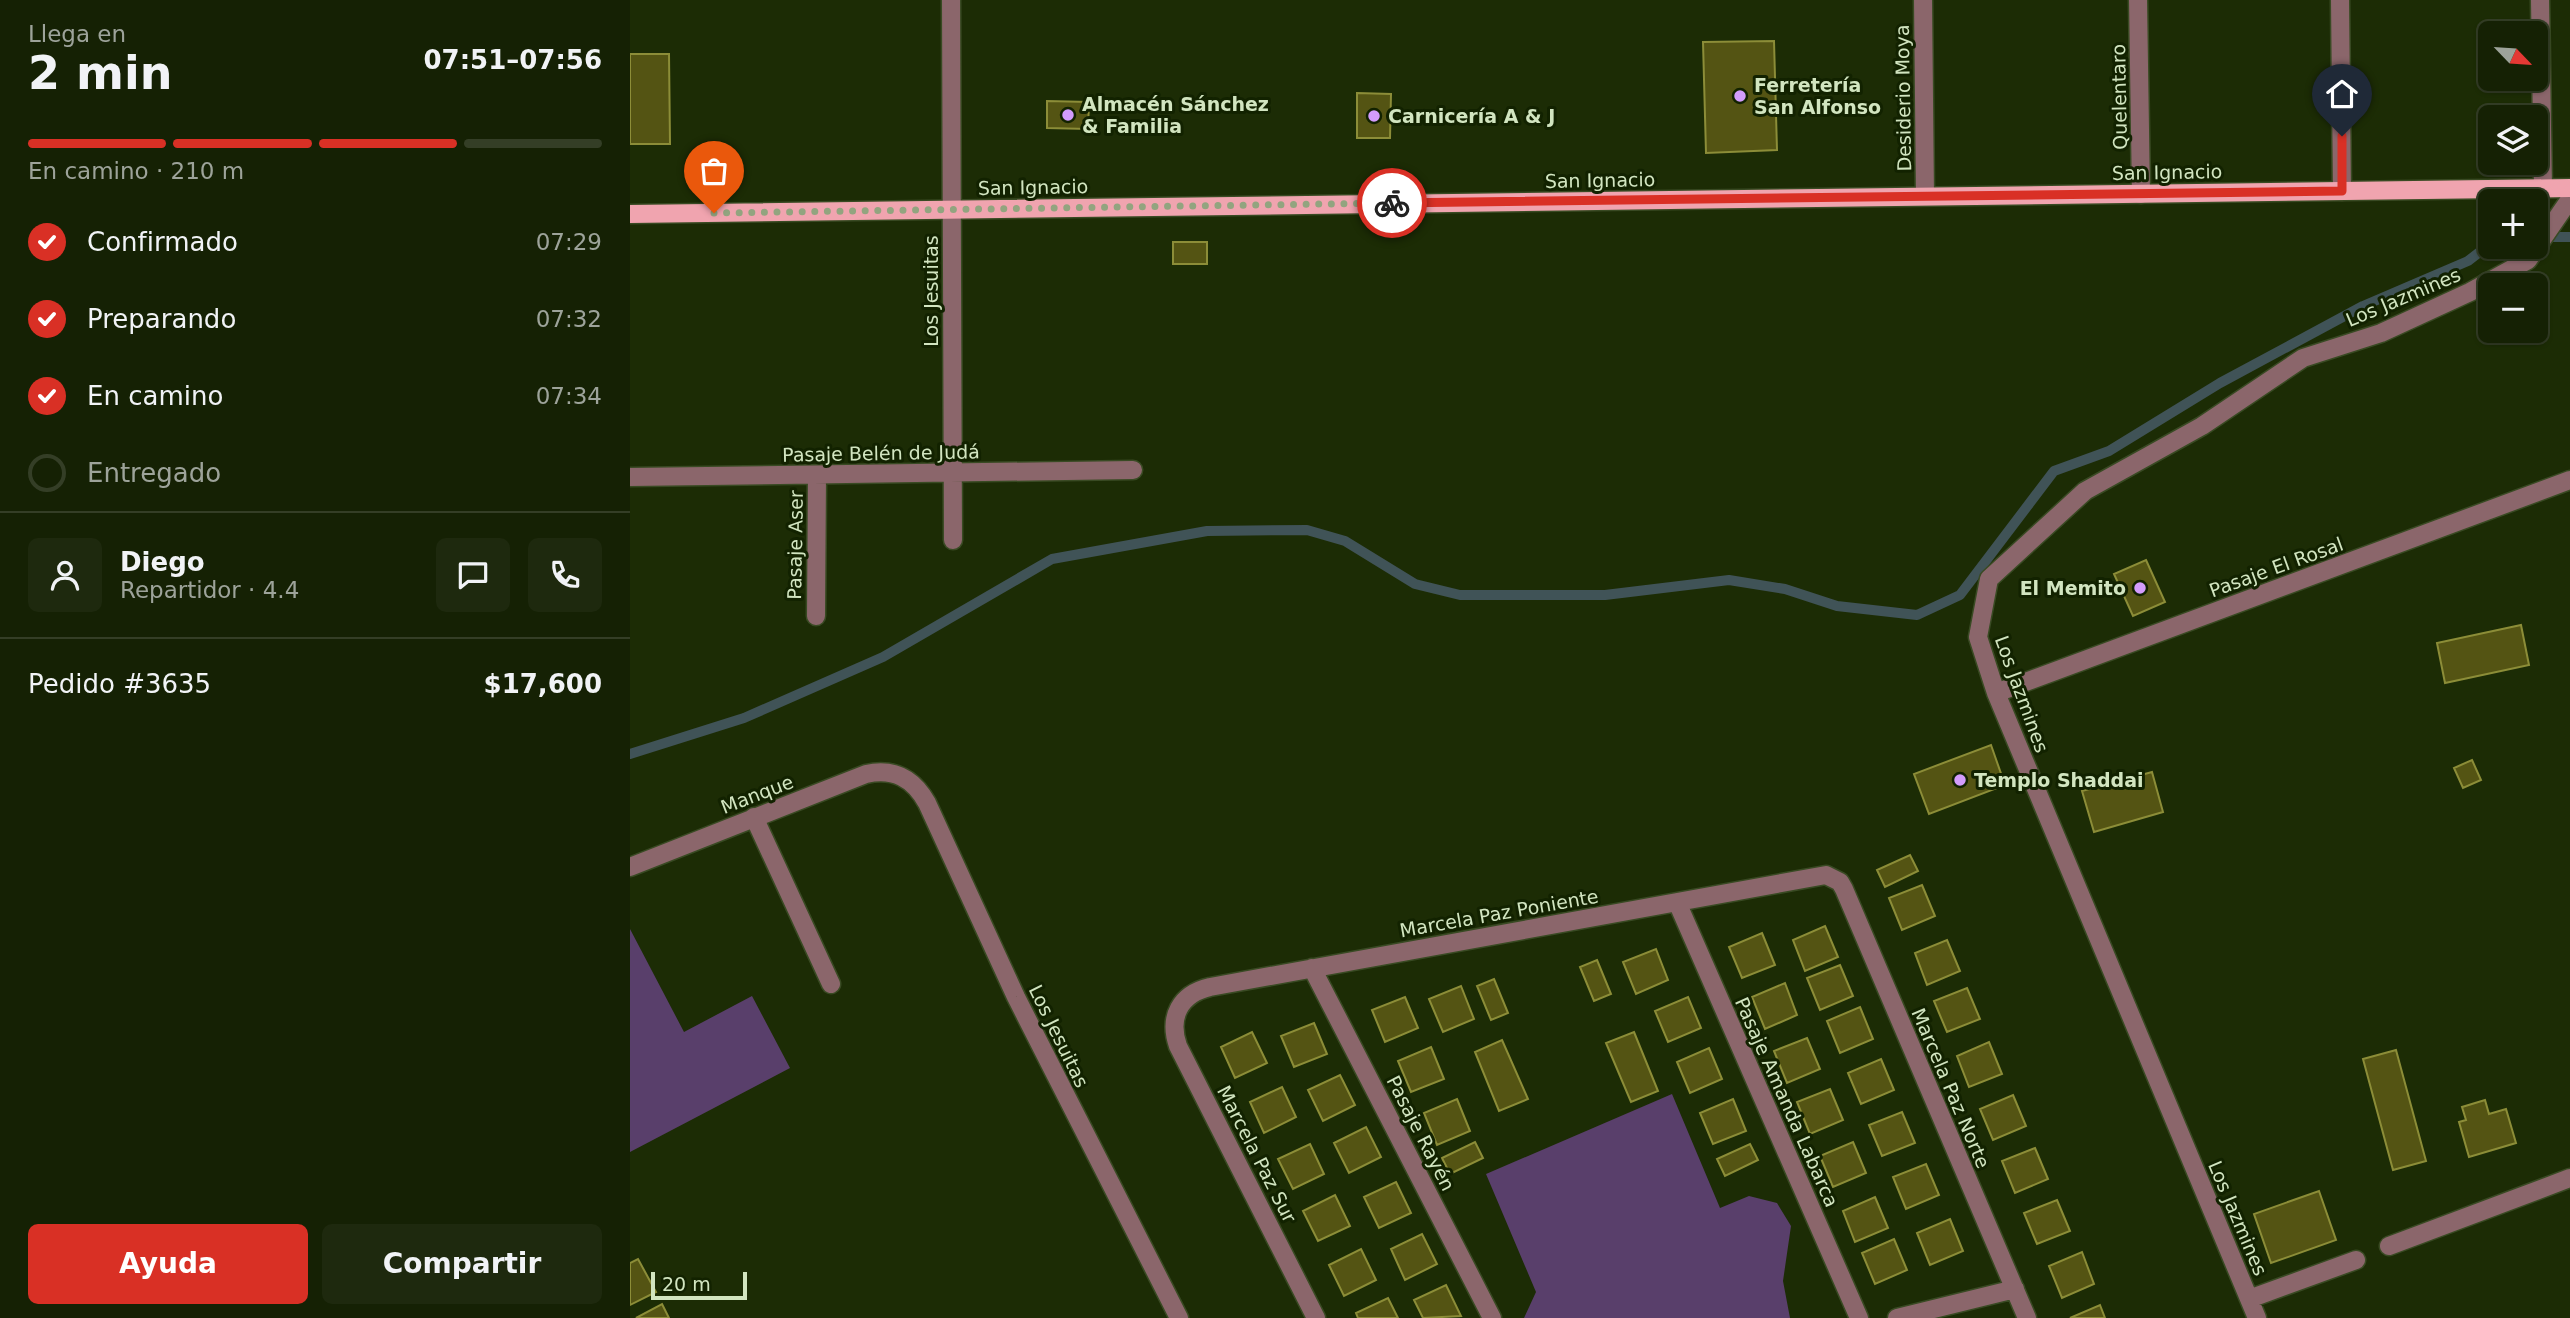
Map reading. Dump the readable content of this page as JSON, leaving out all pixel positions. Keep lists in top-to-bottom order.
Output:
{
  "streets": {
    "main road": ["San Ignacio"],
    "street": [
      "Quelentaro",
      "Desiderio Moya",
      "Los Jesuitas",
      "Los Jazmines",
      "Pasaje Belén de Judá",
      "Pasaje Aser",
      "Pasaje El Rosal",
      "Manque",
      "Marcela Paz Poniente",
      "Marcela Paz Norte",
      "Pasaje Amanda Labarca",
      "Pasaje Rayén",
      "Marcela Paz Sur"
    ]
  },
  "crossings": [
    ["Quelentaro", "San Ignacio"],
    ["Desiderio Moya", "San Ignacio"],
    ["San Ignacio", "Los Jesuitas"],
    ["Los Jesuitas", "Pasaje Belén de Judá"],
    ["Los Jesuitas", "Manque"],
    ["Los Jazmines", "Pasaje El Rosal"],
    ["Pasaje Belén de Judá", "Pasaje Aser"],
    ["Marcela Paz Poniente", "Marcela Paz Norte"],
    ["Marcela Paz Poniente", "Pasaje Amanda Labarca"],
    ["Marcela Paz Poniente", "Pasaje Rayén"],
    ["Marcela Paz Poniente", "Marcela Paz Sur"]
  ],
  "places": [
    "Ferretería San Alfonso",
    "Almacén Sánchez & Familia",
    "Carnicería A & J",
    "El Memito",
    "Templo Shaddai"
  ],
  "scale_bar": "20 m",
  "north": "bottom right",
  "page": {
    "heading": ["2 min", "Llega en", "07:51–07:56"],
    "panel": [
      "Diego",
      "Repartidor · 4.4",
      "Pedido #3635",
      "$17,600"
    ],
    "map_buttons": ["+", "−"],
    "bar": "En camino · 210 m",
    "list": [
      ["Confirmado", "07:29"],
      ["Preparando", "07:32"],
      ["En camino", "07:34"],
      "Entregado"
    ],
    "buttons": ["Ayuda", "Compartir"],
    "scale": "20 m"
  }
}
